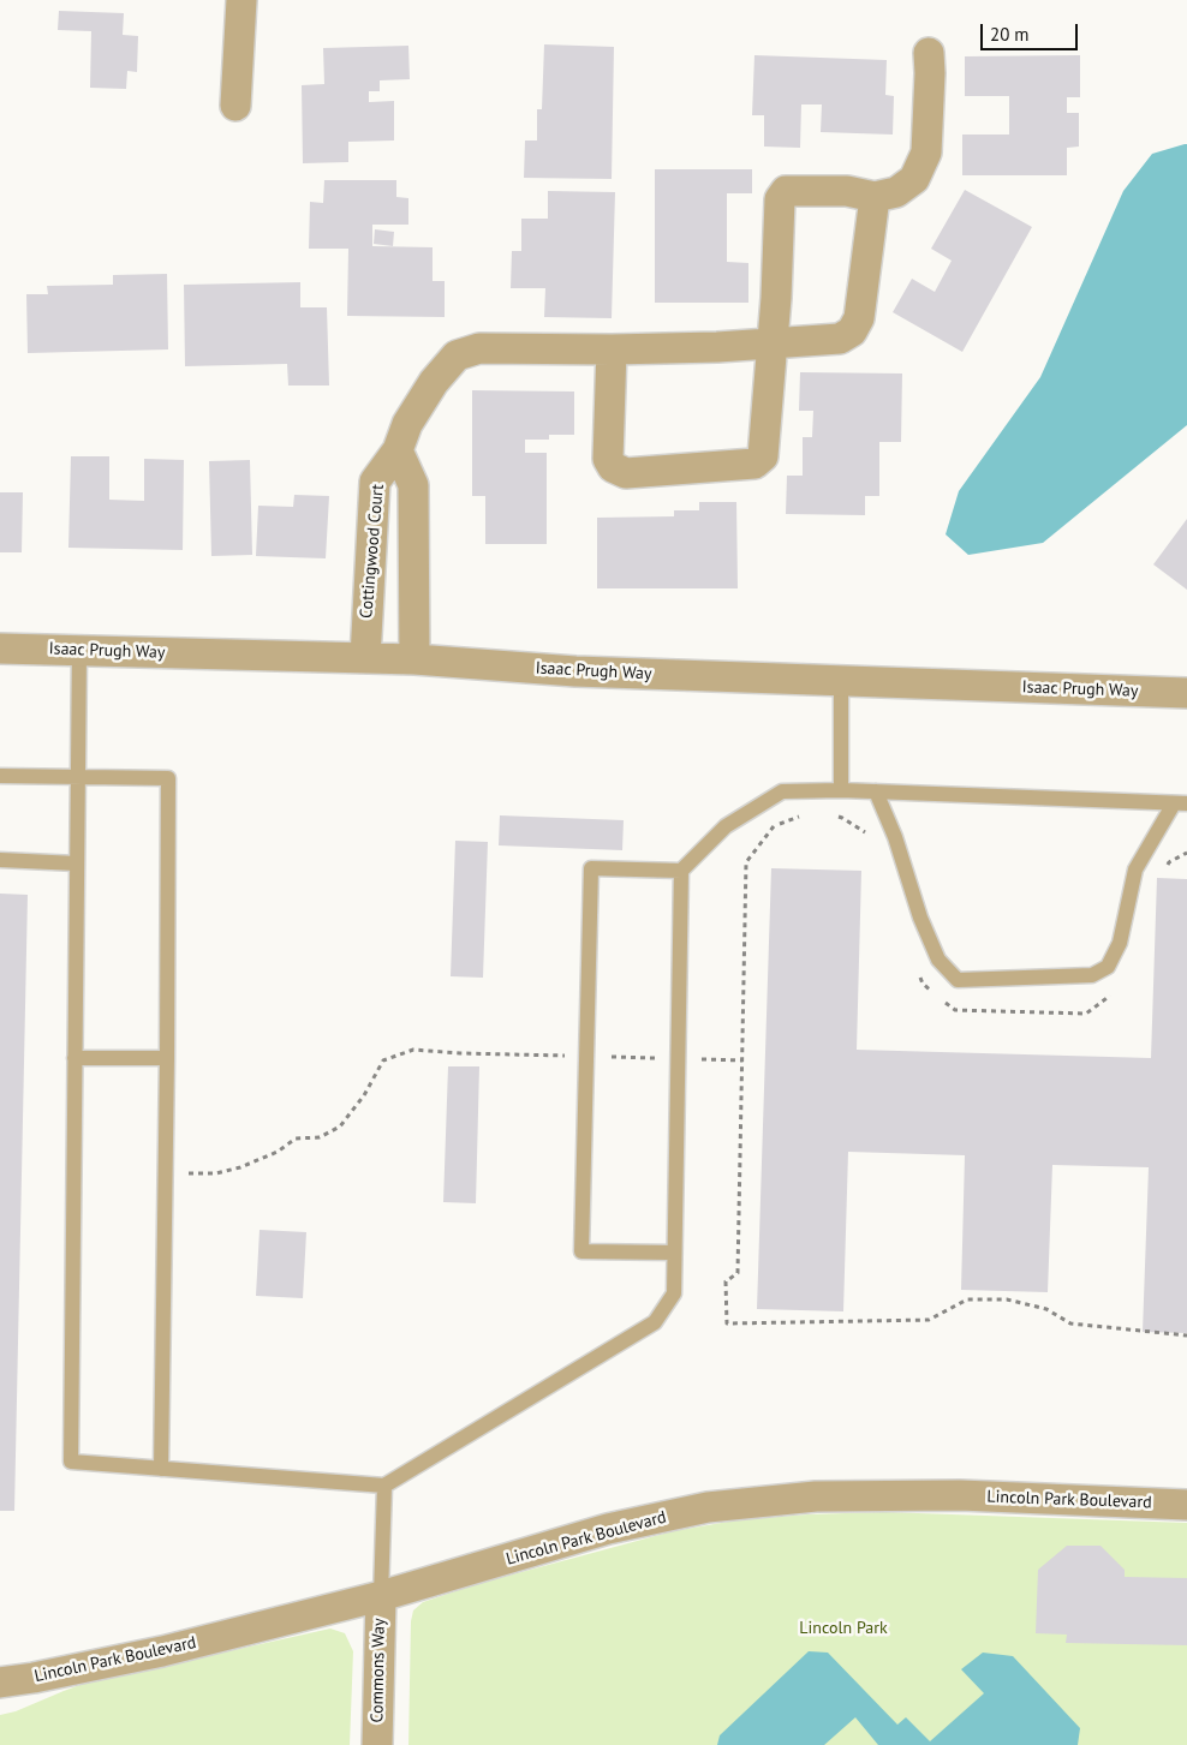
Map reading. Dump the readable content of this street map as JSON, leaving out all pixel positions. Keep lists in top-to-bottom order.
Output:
{
  "streets": {
    "street": [
      "Cottingwood Court",
      "Isaac Prugh Way",
      "Lincoln Park Boulevard",
      "Commons Way"
    ]
  },
  "crossings": [
    ["Cottingwood Court", "Isaac Prugh Way"],
    ["Lincoln Park Boulevard", "Commons Way"]
  ],
  "parks": ["Lincoln Park"],
  "scale_bar": "20 m"
}
